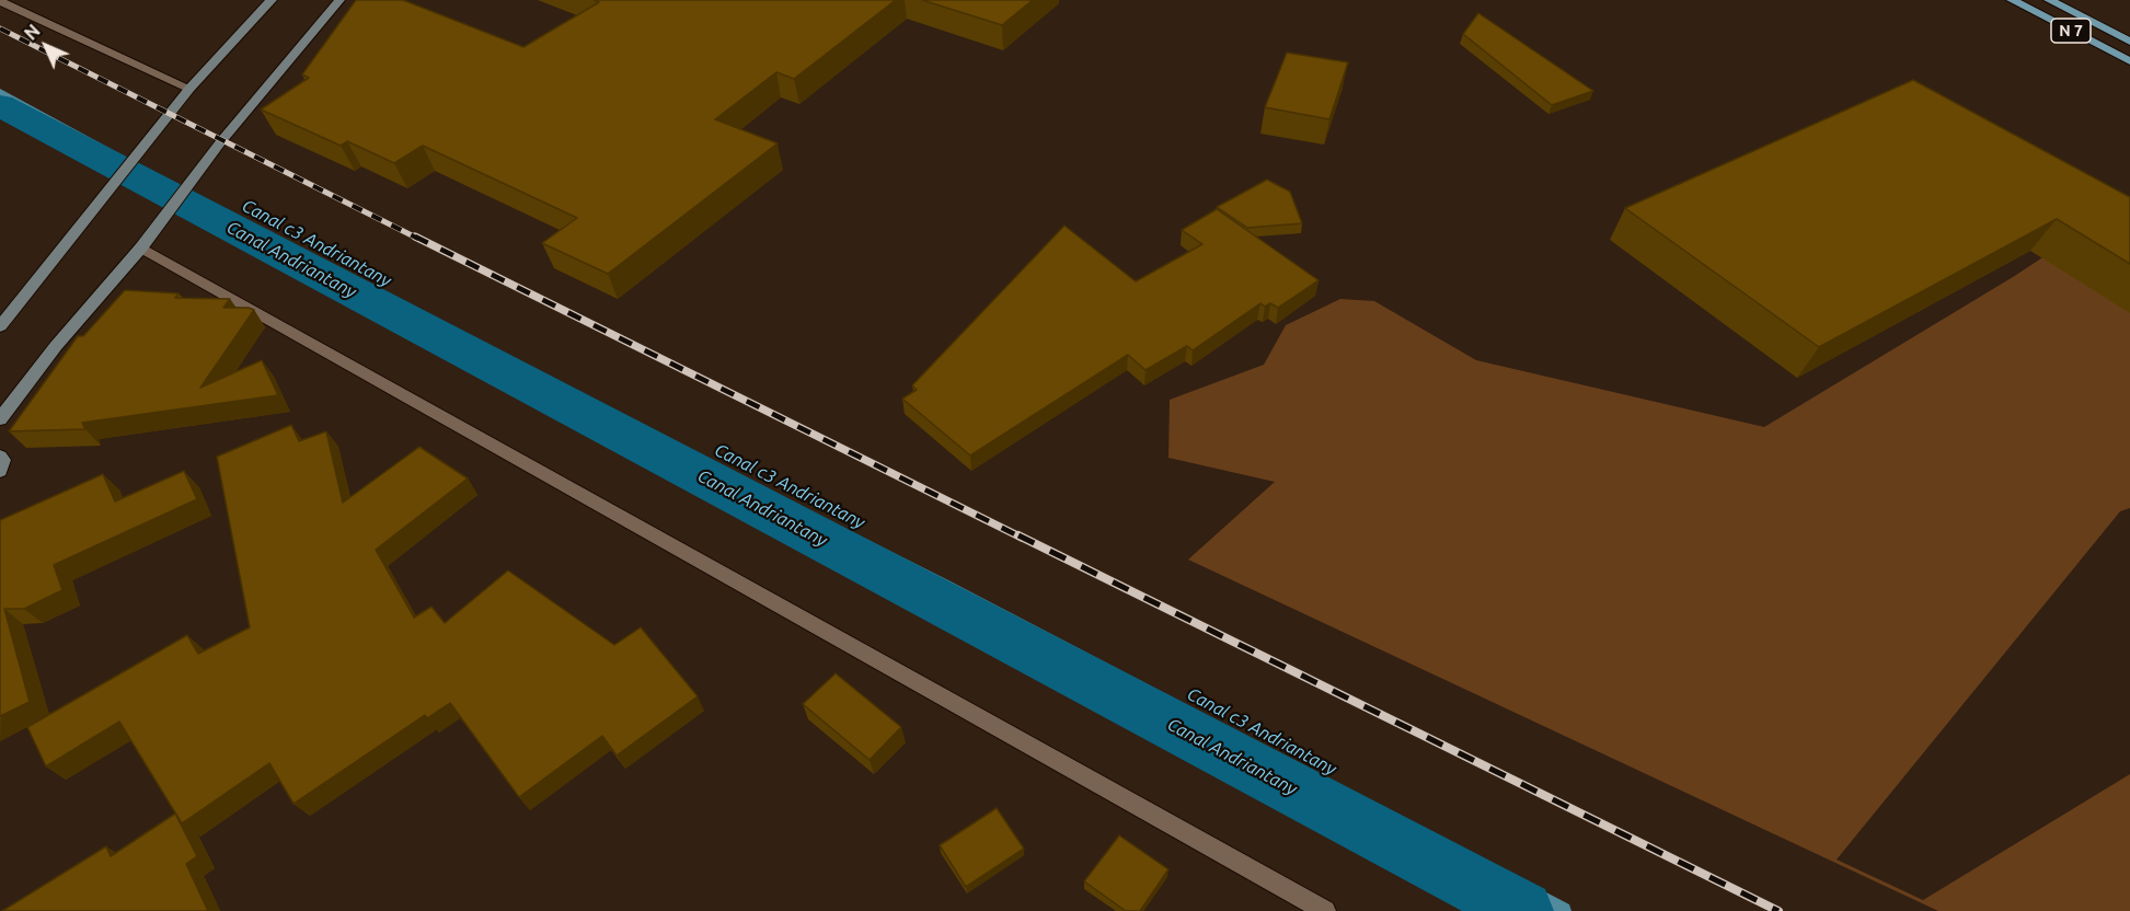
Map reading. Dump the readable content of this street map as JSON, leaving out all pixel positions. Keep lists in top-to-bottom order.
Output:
{
  "streets": {
    "main road": ["N 7"]
  },
  "water": ["Canal c3 Andriantany", "Canal Andriantany"],
  "north": "top left"
}
